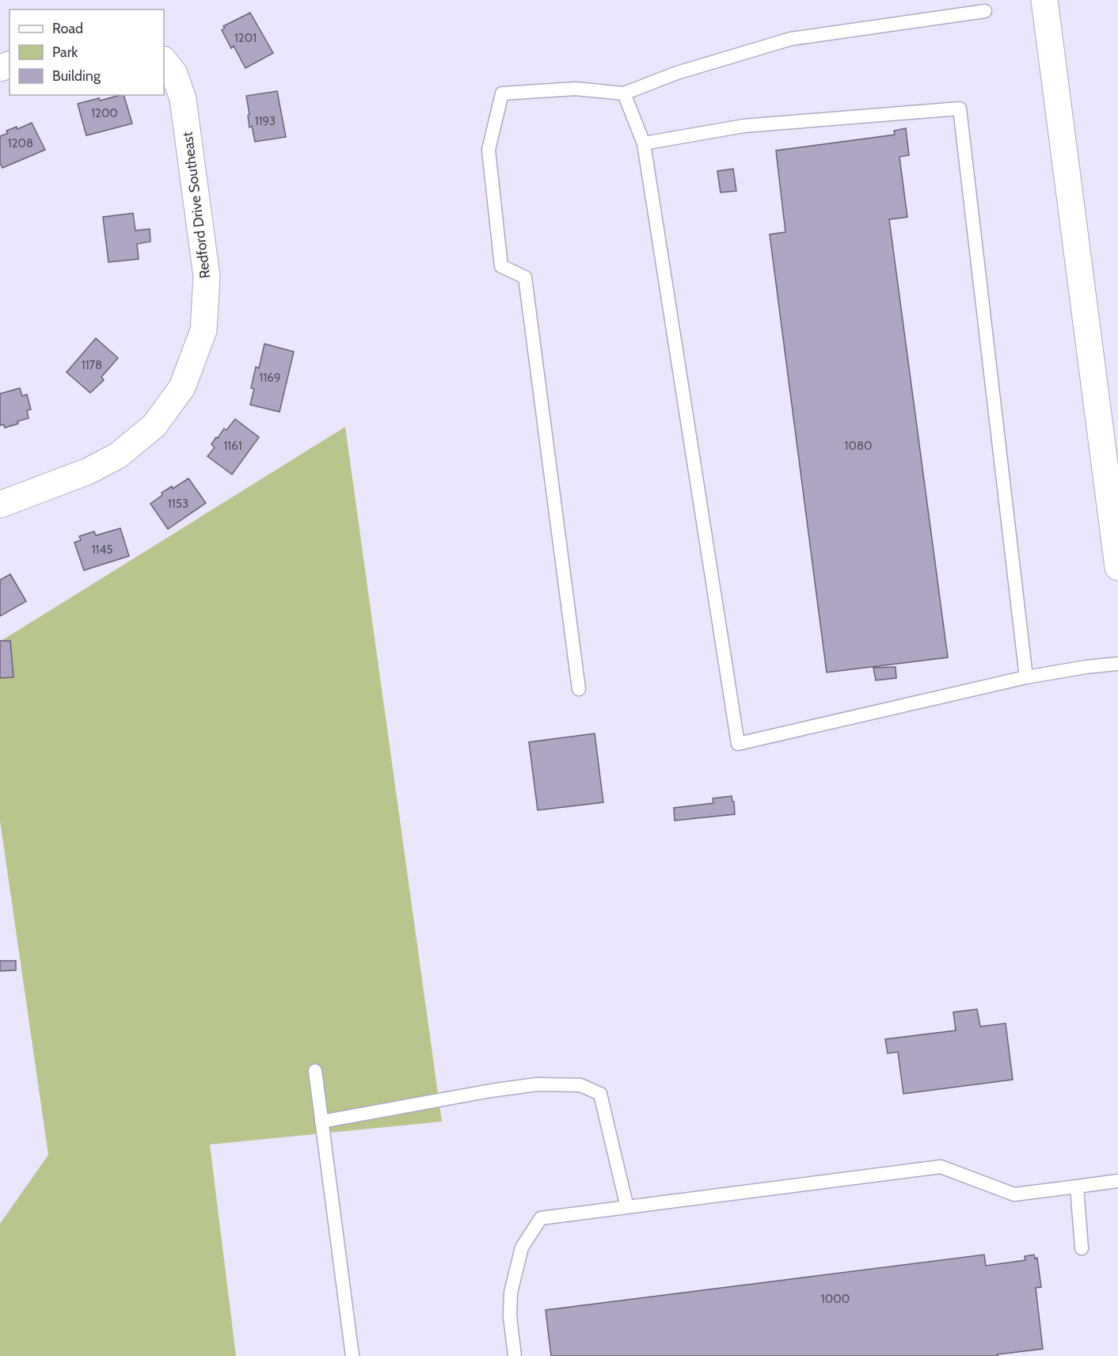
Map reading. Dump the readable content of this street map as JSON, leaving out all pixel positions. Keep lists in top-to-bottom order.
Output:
{
  "streets": {
    "street": ["Redford Drive Southeast"]
  },
  "house_numbers": [
    "1201",
    "1200",
    "1193",
    "1208",
    "1178",
    "1169",
    "1161",
    "1080",
    "1153",
    "1145",
    "1000"
  ],
  "legend": ["Road", "Park", "Building"]
}
